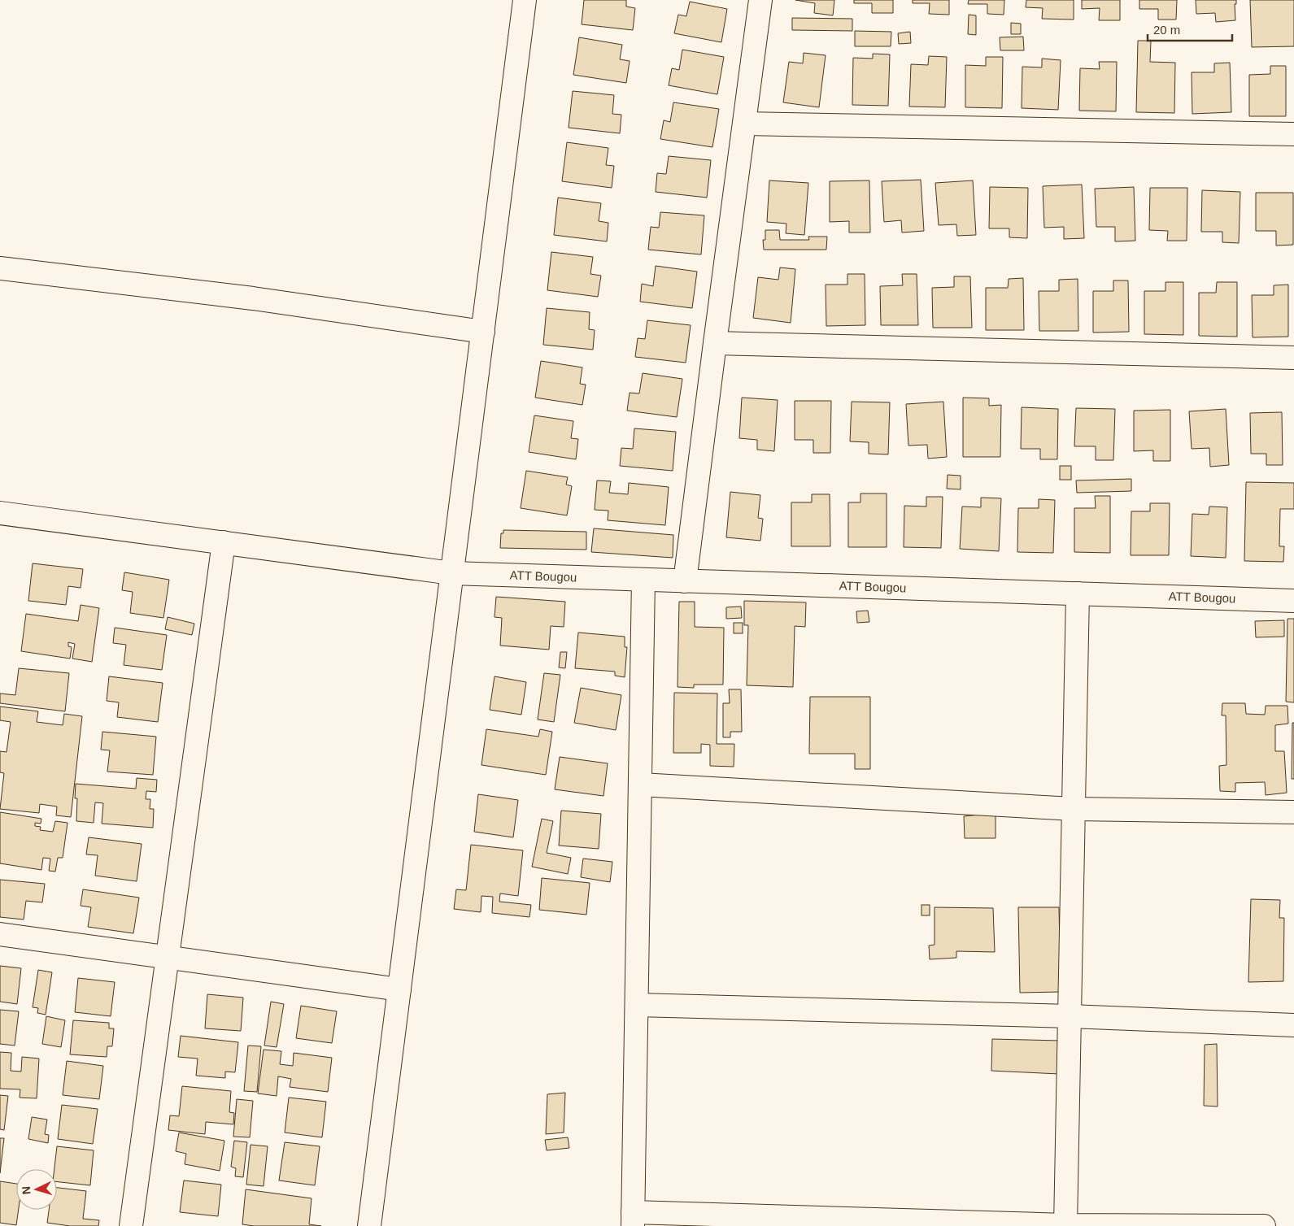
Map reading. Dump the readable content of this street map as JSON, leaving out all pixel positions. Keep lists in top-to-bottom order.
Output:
{
  "streets": {
    "street": ["ATT Bougou"]
  },
  "scale_bar": "20 m",
  "north": "left"
}
